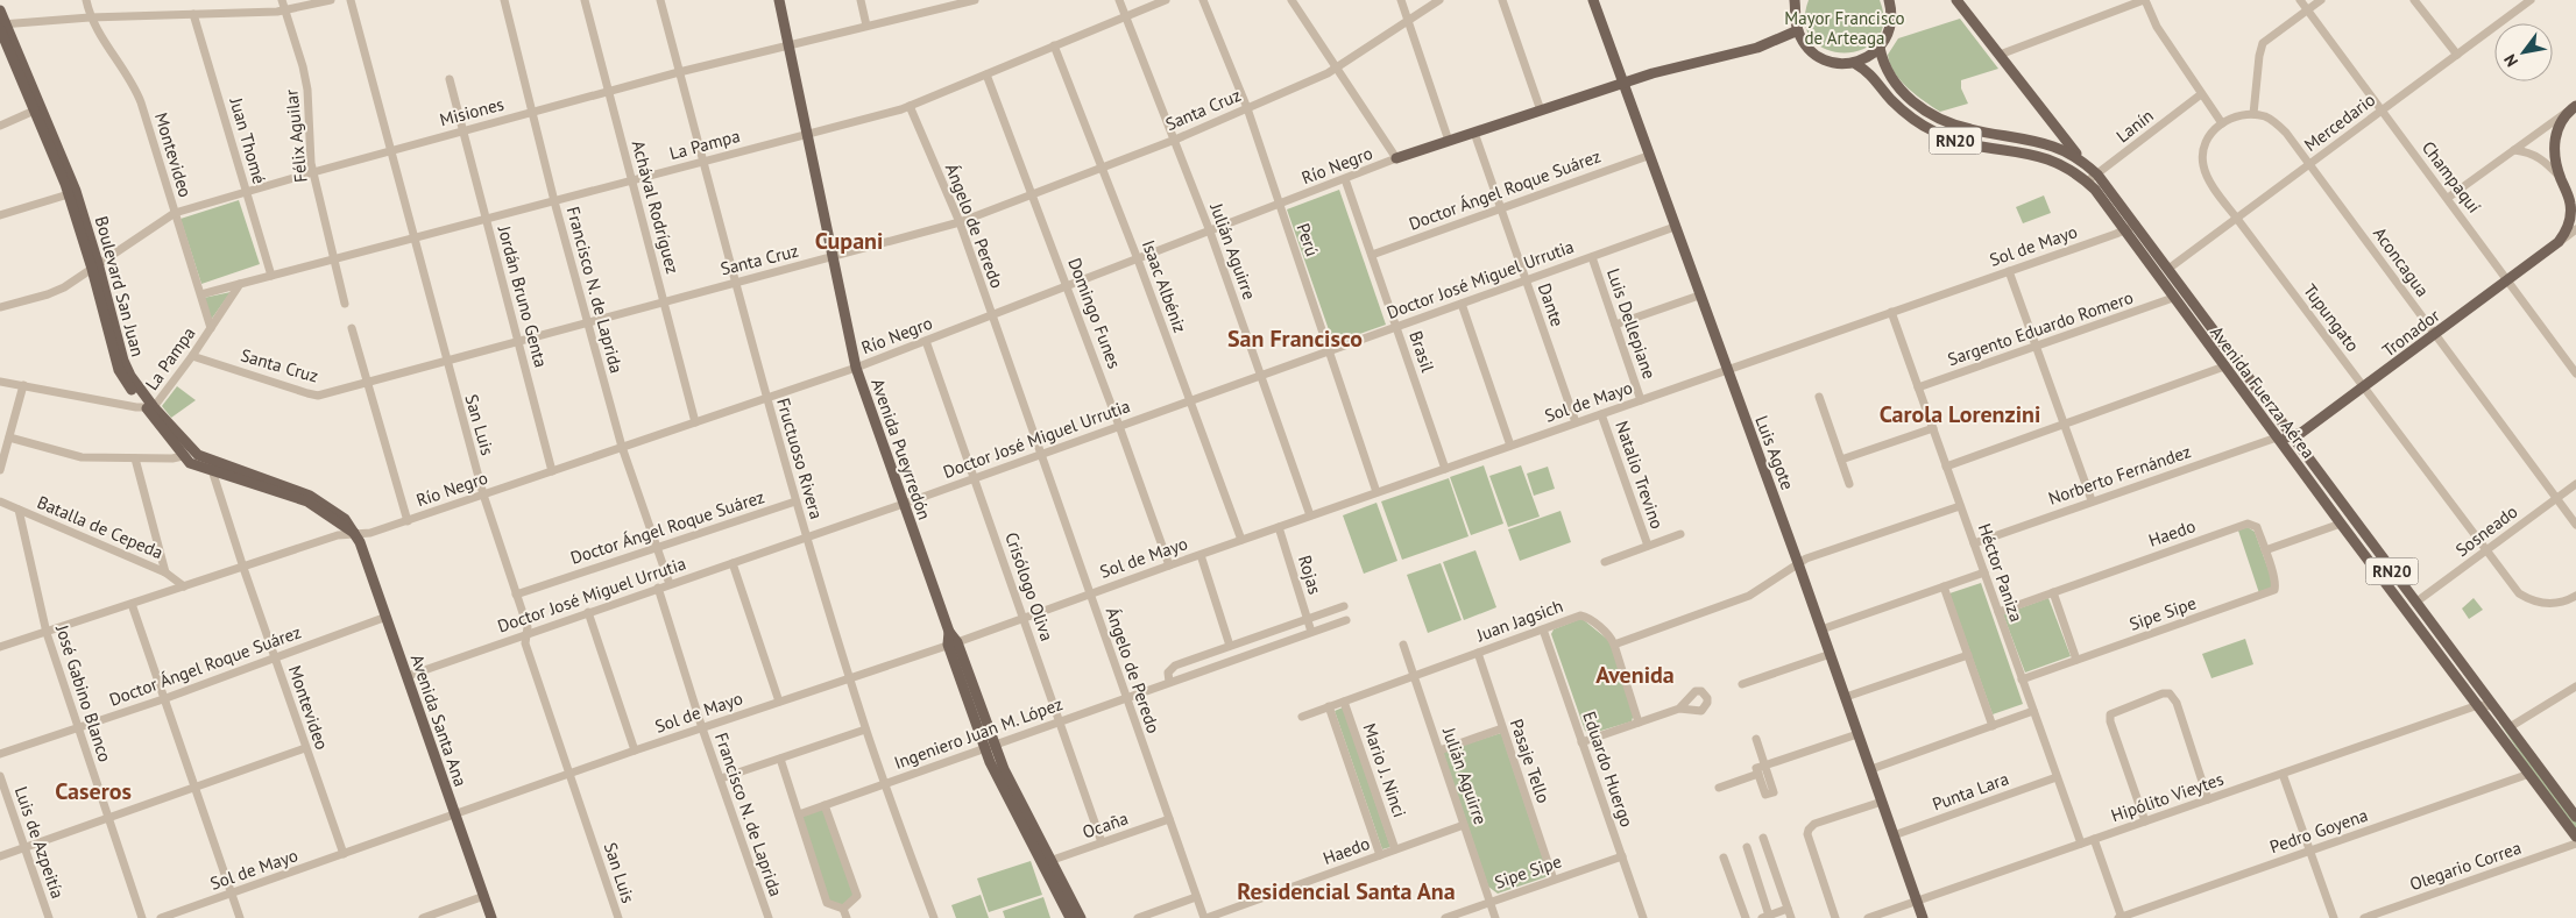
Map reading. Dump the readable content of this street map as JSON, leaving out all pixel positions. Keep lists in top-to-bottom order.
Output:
{
  "streets": {
    "main road": [
      "RN20",
      "Río Negro",
      "Boulevard San Juan",
      "Tronador",
      "Avenida Fuerza Aérea",
      "Avenida Pueyrredón",
      "Luis Agote",
      "Avenida Santa Ana"
    ],
    "street": [
      "Santa Cruz",
      "Misiones",
      "Mercedario",
      "Lanín",
      "Félix Aguilar",
      "Juan Thomé",
      "La Pampa",
      "Montevideo",
      "Champaquí",
      "Doctor Ángel Roque Suárez",
      "Achával Rodríguez",
      "Ángelo de Peredo",
      "Perú",
      "Sol de Mayo",
      "Julián Aguirre",
      "Aconcagua",
      "Doctor José Miguel Urrutia",
      "Isaac Albéniz",
      "Francisco N. de Laprida",
      "Jordán Bruno Genta",
      "Dante",
      "Domingo Funes",
      "Tupungato",
      "Luis Dellepiane",
      "Sargento Eduardo Romero",
      "Brasil",
      "San Luis",
      "Fructuoso Rivera",
      "Natalio Trevino",
      "Norberto Fernández",
      "Batalla de Cepeda",
      "Sosneado",
      "Haedo",
      "Héctor Paniza",
      "Rojas",
      "Crisólogo Oliva",
      "Sipe Sipe",
      "Juan Jagsich",
      "José Gabino Blanco",
      "Ingeniero Juan M. López",
      "Pasaje Tello",
      "Eduardo Huergo",
      "Mario J. Ninci",
      "Punta Lara",
      "Hipólito Vieytes",
      "Ocaña",
      "Pedro Goyena",
      "Luis de Azpeitía",
      "Olegario Correa"
    ]
  },
  "crossings": [
    ["Santa Cruz", "La Pampa"],
    ["Santa Cruz", "Achával Rodríguez"],
    ["Santa Cruz", "Ángelo de Peredo"],
    ["Santa Cruz", "Perú"],
    ["Santa Cruz", "Julián Aguirre"],
    ["Santa Cruz", "Isaac Albéniz"],
    ["Santa Cruz", "Francisco N. de Laprida"],
    ["Santa Cruz", "Jordán Bruno Genta"],
    ["Santa Cruz", "Domingo Funes"],
    ["Santa Cruz", "San Luis"],
    ["Santa Cruz", "Avenida Pueyrredón"],
    ["Santa Cruz", "Fructuoso Rivera"],
    ["Misiones", "Félix Aguilar"],
    ["Misiones", "Juan Thomé"],
    ["Misiones", "Montevideo"],
    ["Misiones", "Achával Rodríguez"],
    ["Misiones", "Boulevard San Juan"],
    ["Misiones", "Francisco N. de Laprida"],
    ["Misiones", "Jordán Bruno Genta"],
    ["Misiones", "San Luis"],
    ["Misiones", "Avenida Pueyrredón"],
    ["Misiones", "Fructuoso Rivera"],
    ["Mercedario", "Champaquí"],
    ["Mercedario", "Aconcagua"],
    ["Mercedario", "Tupungato"],
    ["Mercedario", "Avenida Fuerza Aérea"],
    ["Lanín", "Avenida Fuerza Aérea"],
    ["Félix Aguilar", "La Pampa"],
    ["Juan Thomé", "La Pampa"],
    ["La Pampa", "Montevideo"],
    ["La Pampa", "Achával Rodríguez"],
    ["La Pampa", "Ángelo de Peredo"],
    ["La Pampa", "Julián Aguirre"],
    ["La Pampa", "Boulevard San Juan"],
    ["La Pampa", "Isaac Albéniz"],
    ["La Pampa", "Francisco N. de Laprida"],
    ["La Pampa", "Jordán Bruno Genta"],
    ["La Pampa", "Domingo Funes"],
    ["La Pampa", "San Luis"],
    ["La Pampa", "Avenida Pueyrredón"],
    ["La Pampa", "Fructuoso Rivera"],
    ["Montevideo", "Río Negro"],
    ["Montevideo", "Doctor Ángel Roque Suárez"],
    ["Montevideo", "Sol de Mayo"],
    ["Montevideo", "Boulevard San Juan"],
    ["Río Negro", "Achával Rodríguez"],
    ["Río Negro", "Ángelo de Peredo"],
    ["Río Negro", "Perú"],
    ["Río Negro", "Julián Aguirre"],
    ["Río Negro", "Boulevard San Juan"],
    ["Río Negro", "Isaac Albéniz"],
    ["Río Negro", "Francisco N. de Laprida"],
    ["Río Negro", "Jordán Bruno Genta"],
    ["Río Negro", "Dante"],
    ["Río Negro", "Domingo Funes"],
    ["Río Negro", "Brasil"],
    ["Río Negro", "San Luis"],
    ["Río Negro", "Avenida Pueyrredón"],
    ["Río Negro", "Luis Agote"],
    ["Río Negro", "Fructuoso Rivera"],
    ["Río Negro", "Batalla de Cepeda"],
    ["Río Negro", "Crisólogo Oliva"],
    ["Río Negro", "José Gabino Blanco"],
    ["Río Negro", "Avenida Santa Ana"],
    ["Champaquí", "Tronador"],
    ["Doctor Ángel Roque Suárez", "Francisco N. de Laprida"],
    ["Doctor Ángel Roque Suárez", "Dante"],
    ["Doctor Ángel Roque Suárez", "Brasil"],
    ["Doctor Ángel Roque Suárez", "San Luis"],
    ["Doctor Ángel Roque Suárez", "Luis Agote"],
    ["Doctor Ángel Roque Suárez", "Fructuoso Rivera"],
    ["Doctor Ángel Roque Suárez", "José Gabino Blanco"],
    ["Doctor Ángel Roque Suárez", "Avenida Santa Ana"],
    ["Ángelo de Peredo", "Sol de Mayo"],
    ["Ángelo de Peredo", "Doctor José Miguel Urrutia"],
    ["Ángelo de Peredo", "Haedo"],
    ["Ángelo de Peredo", "Ingeniero Juan M. López"],
    ["Ángelo de Peredo", "Ocaña"],
    ["Perú", "Sol de Mayo"],
    ["Perú", "Doctor José Miguel Urrutia"],
    ["Sol de Mayo", "Julián Aguirre"],
    ["Sol de Mayo", "Isaac Albéniz"],
    ["Sol de Mayo", "Francisco N. de Laprida"],
    ["Sol de Mayo", "Dante"],
    ["Sol de Mayo", "Domingo Funes"],
    ["Sol de Mayo", "Luis Dellepiane"],
    ["Sol de Mayo", "Brasil"],
    ["Sol de Mayo", "Avenida Fuerza Aérea"],
    ["Sol de Mayo", "San Luis"],
    ["Sol de Mayo", "Avenida Pueyrredón"],
    ["Sol de Mayo", "Luis Agote"],
    ["Sol de Mayo", "Fructuoso Rivera"],
    ["Sol de Mayo", "Natalio Trevino"],
    ["Sol de Mayo", "Héctor Paniza"],
    ["Sol de Mayo", "Rojas"],
    ["Sol de Mayo", "Crisólogo Oliva"],
    ["Sol de Mayo", "Avenida Santa Ana"],
    ["Julián Aguirre", "Doctor José Miguel Urrutia"],
    ["Julián Aguirre", "Haedo"],
    ["Julián Aguirre", "Sipe Sipe"],
    ["Julián Aguirre", "Juan Jagsich"],
    ["Aconcagua", "Tupungato"],
    ["Aconcagua", "Tronador"],
    ["Aconcagua", "Sosneado"],
    ["Doctor José Miguel Urrutia", "Isaac Albéniz"],
    ["Doctor José Miguel Urrutia", "Francisco N. de Laprida"],
    ["Doctor José Miguel Urrutia", "Dante"],
    ["Doctor José Miguel Urrutia", "Domingo Funes"],
    ["Doctor José Miguel Urrutia", "Luis Dellepiane"],
    ["Doctor José Miguel Urrutia", "Brasil"],
    ["Doctor José Miguel Urrutia", "San Luis"],
    ["Doctor José Miguel Urrutia", "Avenida Pueyrredón"],
    ["Doctor José Miguel Urrutia", "Luis Agote"],
    ["Doctor José Miguel Urrutia", "Fructuoso Rivera"],
    ["Doctor José Miguel Urrutia", "Crisólogo Oliva"],
    ["Doctor José Miguel Urrutia", "Avenida Santa Ana"],
    ["Boulevard San Juan", "Avenida Santa Ana"],
    ["Tupungato", "Tronador"],
    ["Tupungato", "Sosneado"],
    ["Sargento Eduardo Romero", "Avenida Fuerza Aérea"],
    ["Sargento Eduardo Romero", "Héctor Paniza"],
    ["Tronador", "Avenida Fuerza Aérea"],
    ["Tronador", "Norberto Fernández"],
    ["Avenida Fuerza Aérea", "Norberto Fernández"],
    ["Avenida Fuerza Aérea", "Sosneado"],
    ["Avenida Fuerza Aérea", "Hipólito Vieytes"],
    ["Avenida Fuerza Aérea", "Pedro Goyena"],
    ["Avenida Pueyrredón", "Ingeniero Juan M. López"],
    ["Avenida Pueyrredón", "Ocaña"],
    ["Luis Agote", "Punta Lara"],
    ["Luis Agote", "Hipólito Vieytes"],
    ["Fructuoso Rivera", "Ingeniero Juan M. López"],
    ["Norberto Fernández", "Héctor Paniza"],
    ["Batalla de Cepeda", "José Gabino Blanco"],
    ["Haedo", "Héctor Paniza"],
    ["Haedo", "Sipe Sipe"],
    ["Haedo", "Mario J. Ninci"],
    ["Héctor Paniza", "Sipe Sipe"],
    ["Héctor Paniza", "Punta Lara"],
    ["Héctor Paniza", "Hipólito Vieytes"],
    ["Rojas", "Ingeniero Juan M. López"],
    ["Crisólogo Oliva", "Ingeniero Juan M. López"],
    ["Crisólogo Oliva", "Ocaña"],
    ["Sipe Sipe", "Pasaje Tello"],
    ["Sipe Sipe", "Eduardo Huergo"],
    ["Juan Jagsich", "Pasaje Tello"],
    ["Juan Jagsich", "Eduardo Huergo"],
    ["Juan Jagsich", "Mario J. Ninci"]
  ],
  "districts": [
    "Cupani",
    "San Francisco",
    "Carola Lorenzini",
    "Avenida",
    "Caseros",
    "Residencial Santa Ana"
  ],
  "parks": ["Mayor Francisco de Arteaga"],
  "north": "bottom left"
}
